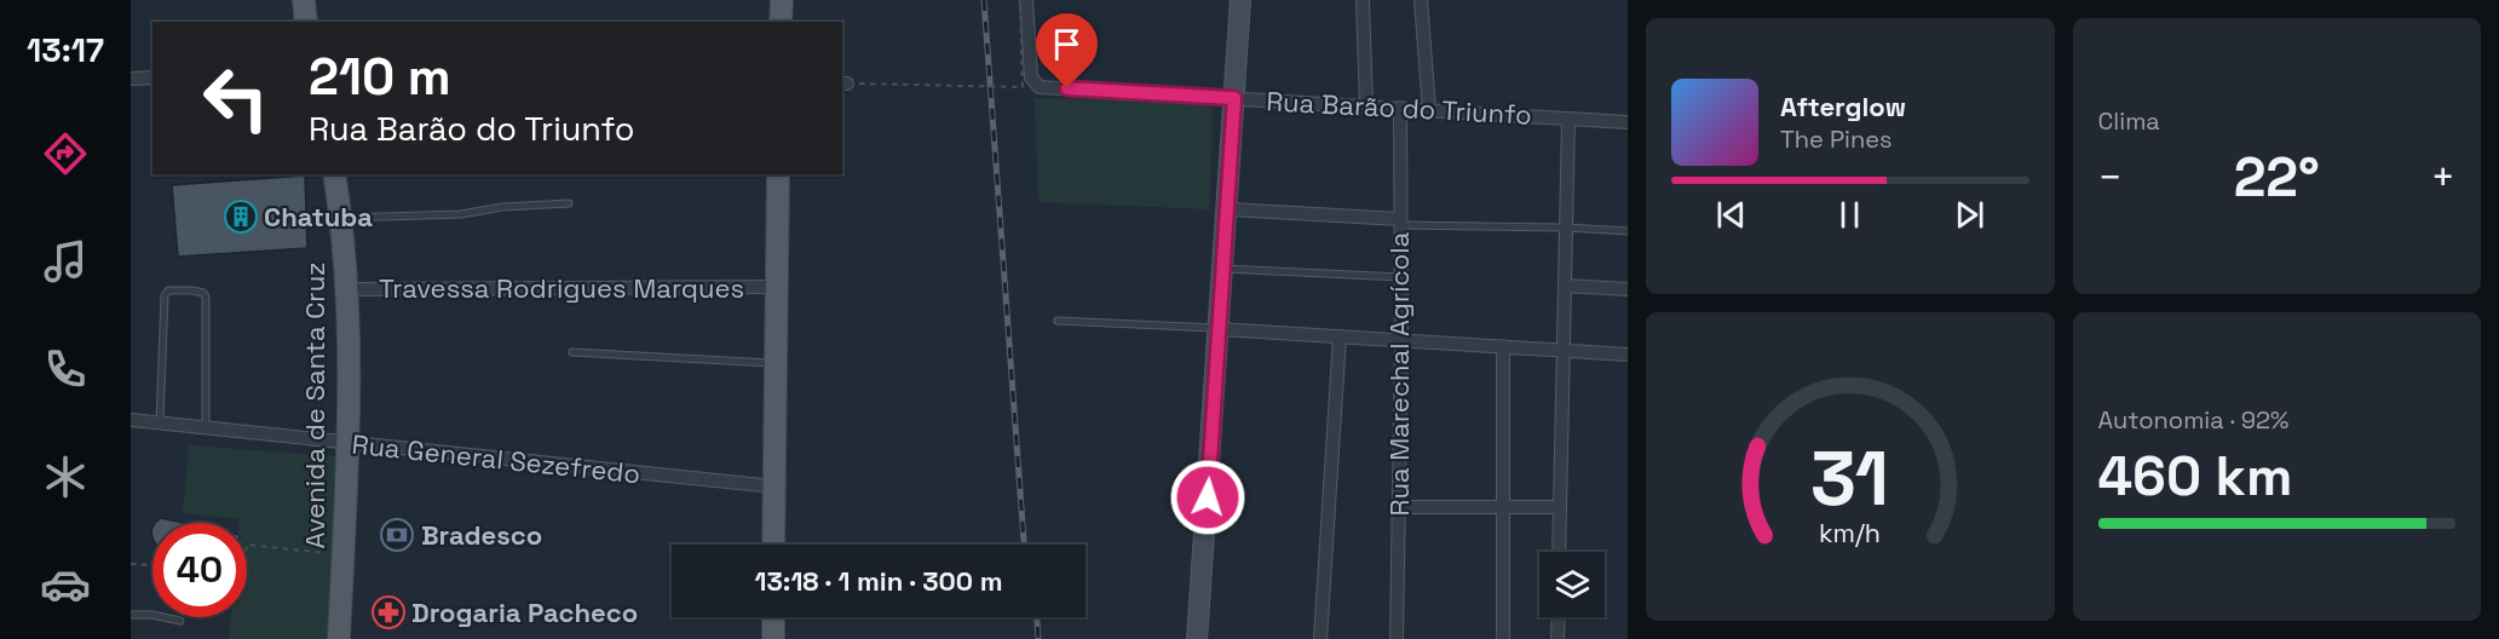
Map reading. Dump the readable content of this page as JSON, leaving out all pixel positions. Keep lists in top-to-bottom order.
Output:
{
  "streets": {
    "main road": ["Avenida de Santa Cruz"],
    "street": [
      "Rua Barão do Triunfo",
      "Travessa Rodrigues Marques",
      "Rua Marechal Agrícola",
      "Rua General Sezefredo"
    ]
  },
  "crossings": [
    ["Rua Barão do Triunfo", "Rua Marechal Agrícola"],
    ["Travessa Rodrigues Marques", "Avenida de Santa Cruz"],
    ["Avenida de Santa Cruz", "Rua General Sezefredo"]
  ],
  "places": {
    "building": ["Chatuba"],
    "bank": ["Bradesco"],
    "pharmacy": ["Drogaria Pacheco"]
  },
  "page": {
    "tabs": "13:17",
    "tile": [
      "Clima",
      ["Autonomia · 92%", "460 km"]
    ],
    "turn": ["210 m", "Rua Barão do Triunfo"],
    "song": ["Afterglow", "The Pines"],
    "heat": ["−", "22°", "+"],
    "limit": "40",
    "trip": "13:18 · 1 min · 300 m",
    "gauge": ["31", "km/h"]
  }
}
